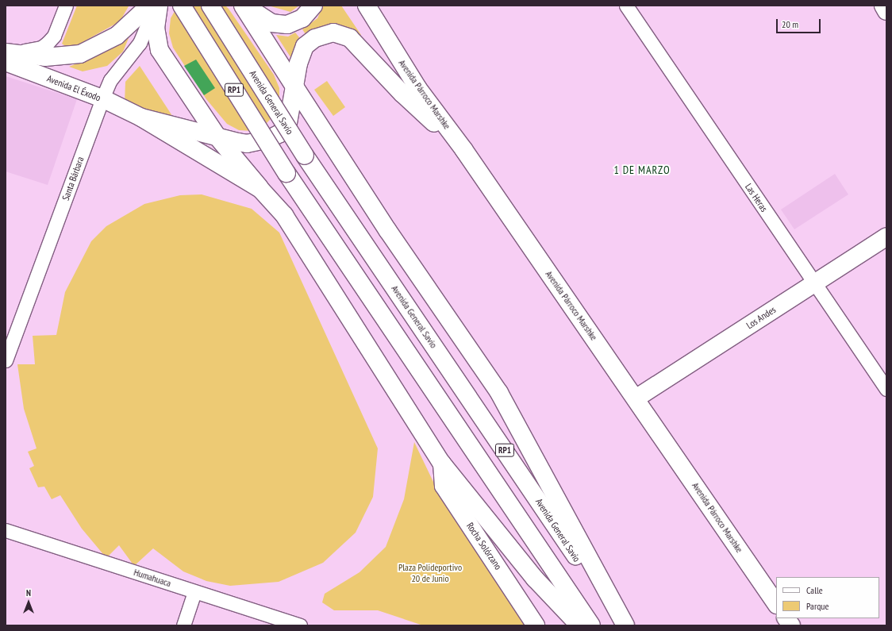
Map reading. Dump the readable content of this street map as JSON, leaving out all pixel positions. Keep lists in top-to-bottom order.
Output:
{
  "streets": {
    "main road": [
      "Avenida El Éxodo",
      "RP1",
      "Avenida Párroco Marshke",
      "Avenida General Savio",
      "Los Andes",
      "Rocha Solórzano"
    ],
    "street": ["Santa Bárbara", "Las Heras", "Humahuaca"]
  },
  "crossings": [
    ["Avenida El Éxodo", "Avenida Párroco Marshke"],
    ["Avenida El Éxodo", "Santa Bárbara"],
    ["Avenida Párroco Marshke", "Los Andes"],
    ["Las Heras", "Los Andes"]
  ],
  "districts": ["1 DE MARZO"],
  "parks": ["Plaza Polideportivo 20 de Junio"],
  "legend": ["Calle", "Parque"],
  "scale_bar": "20 m",
  "north": "top"
}
